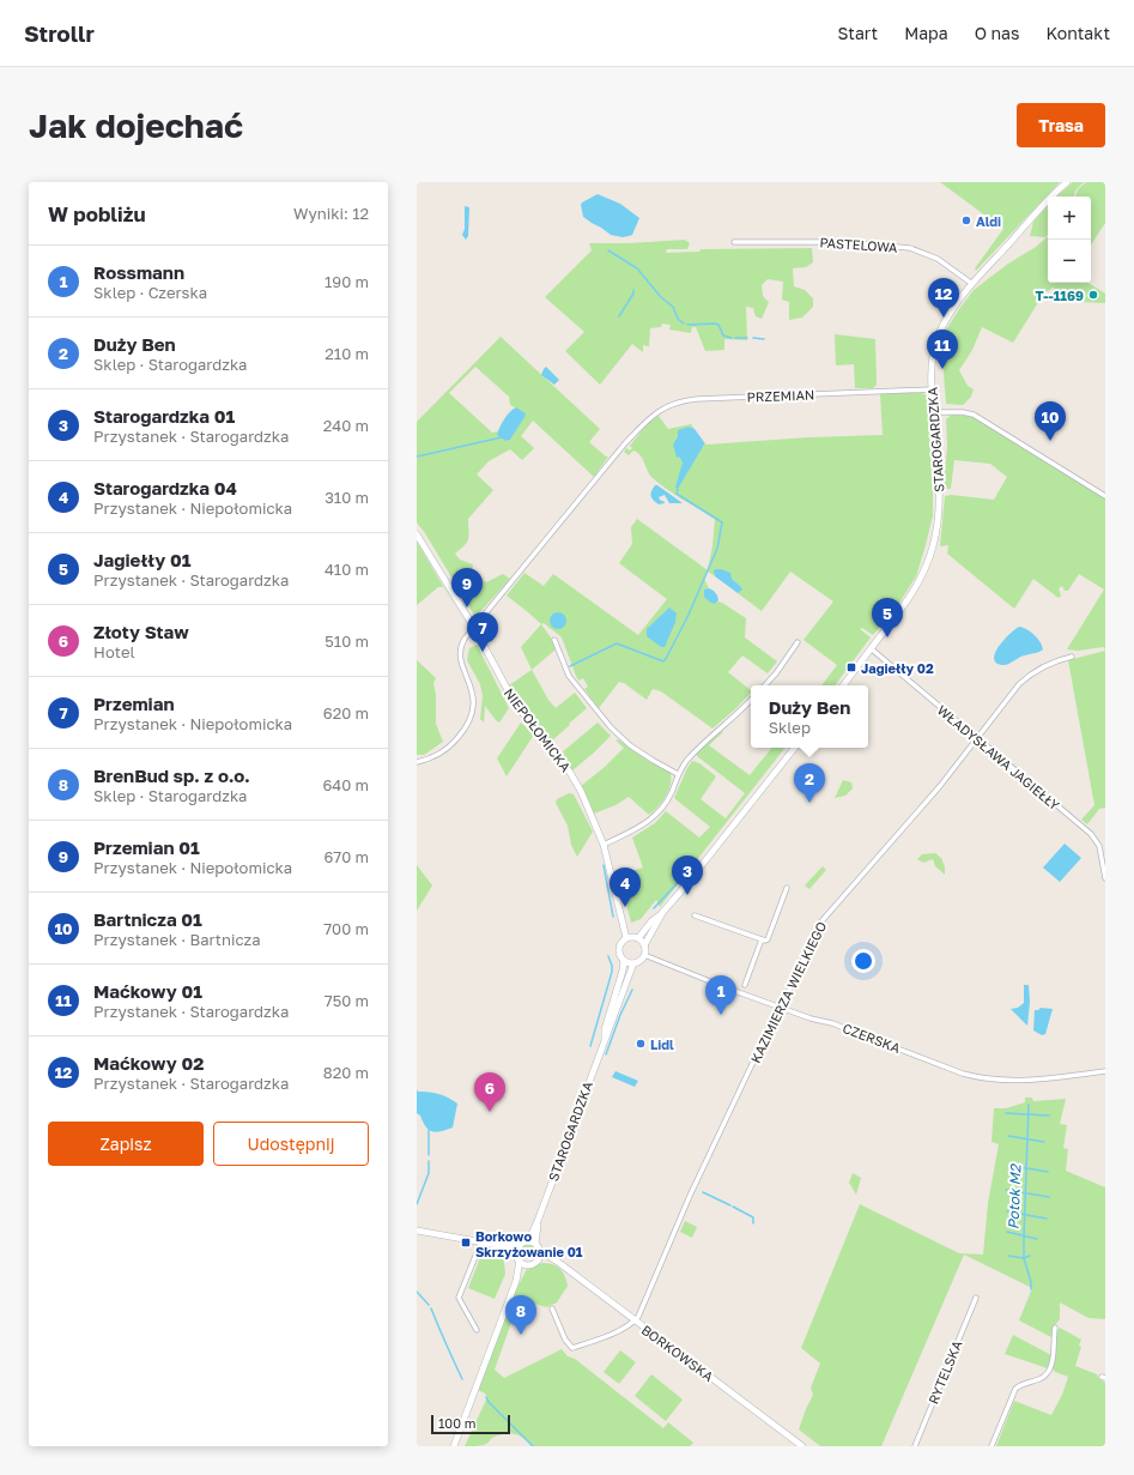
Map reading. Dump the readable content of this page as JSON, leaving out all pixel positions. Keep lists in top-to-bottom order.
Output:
{
  "streets": {
    "main road": ["STAROGARDZKA", "NIEPOŁOMICKA", "BORKOWSKA"],
    "street": [
      "PASTELOWA",
      "PRZEMIAN",
      "WŁADYSŁAWA JAGIEŁŁY",
      "KAZIMIERZA WIELKIEGO",
      "CZERSKA",
      "RYTELSKA"
    ]
  },
  "crossings": [
    ["PASTELOWA", "STAROGARDZKA"],
    ["PRZEMIAN", "STAROGARDZKA"],
    ["PRZEMIAN", "NIEPOŁOMICKA"],
    ["STAROGARDZKA", "NIEPOŁOMICKA"],
    ["STAROGARDZKA", "WŁADYSŁAWA JAGIEŁŁY"],
    ["STAROGARDZKA", "CZERSKA"],
    ["STAROGARDZKA", "BORKOWSKA"],
    ["NIEPOŁOMICKA", "CZERSKA"],
    ["WŁADYSŁAWA JAGIEŁŁY", "KAZIMIERZA WIELKIEGO"],
    ["KAZIMIERZA WIELKIEGO", "CZERSKA"],
    ["KAZIMIERZA WIELKIEGO", "BORKOWSKA"]
  ],
  "water": ["Potok M2"],
  "places": {
    "other": ["Aldi", "T--1169", "Lidl"],
    "transit": ["Jagiełły 02", "Borkowo Skrzyżowanie 01"]
  },
  "scale_bar": "100 m",
  "page": {
    "header": "Strollr",
    "nav": [
      "Start",
      "Mapa",
      "O nas",
      "Kontakt"
    ],
    "buttons": [
      "Trasa",
      ["Zapisz", "Udostępnij"]
    ],
    "title": "Jak dojechać",
    "heading": ["W pobliżu", "Wyniki: 12"],
    "map_buttons": ["+", "−"],
    "list": [
      {
        "mark": "1",
        "name": "Rossmann",
        "note": "Sklep · Czerska",
        "value": "190 m"
      },
      {
        "mark": "2",
        "name": "Duży Ben",
        "note": "Sklep · Starogardzka",
        "value": "210 m"
      },
      {
        "mark": "3",
        "name": "Starogardzka 01",
        "note": "Przystanek · Starogardzka",
        "value": "240 m"
      },
      {
        "mark": "4",
        "name": "Starogardzka 04",
        "note": "Przystanek · Niepołomicka",
        "value": "310 m"
      },
      {
        "mark": "5",
        "name": "Jagiełły 01",
        "note": "Przystanek · Starogardzka",
        "value": "410 m"
      },
      {
        "mark": "6",
        "name": "Złoty Staw",
        "note": "Hotel",
        "value": "510 m"
      },
      {
        "mark": "7",
        "name": "Przemian",
        "note": "Przystanek · Niepołomicka",
        "value": "620 m"
      },
      {
        "mark": "8",
        "name": "BrenBud sp. z o.o.",
        "note": "Sklep · Starogardzka",
        "value": "640 m"
      },
      {
        "mark": "9",
        "name": "Przemian 01",
        "note": "Przystanek · Niepołomicka",
        "value": "670 m"
      },
      {
        "mark": "10",
        "name": "Bartnicza 01",
        "note": "Przystanek · Bartnicza",
        "value": "700 m"
      },
      {
        "mark": "11",
        "name": "Maćkowy 01",
        "note": "Przystanek · Starogardzka",
        "value": "750 m"
      },
      {
        "mark": "12",
        "name": "Maćkowy 02",
        "note": "Przystanek · Starogardzka",
        "value": "820 m"
      }
    ],
    "pins": [
      "12",
      "11",
      "10",
      "9",
      "5",
      "7",
      "2",
      "3",
      "4",
      "1",
      "6",
      "8"
    ],
    "popup": ["Duży Ben", "Sklep"],
    "scale": "100 m"
  }
}
